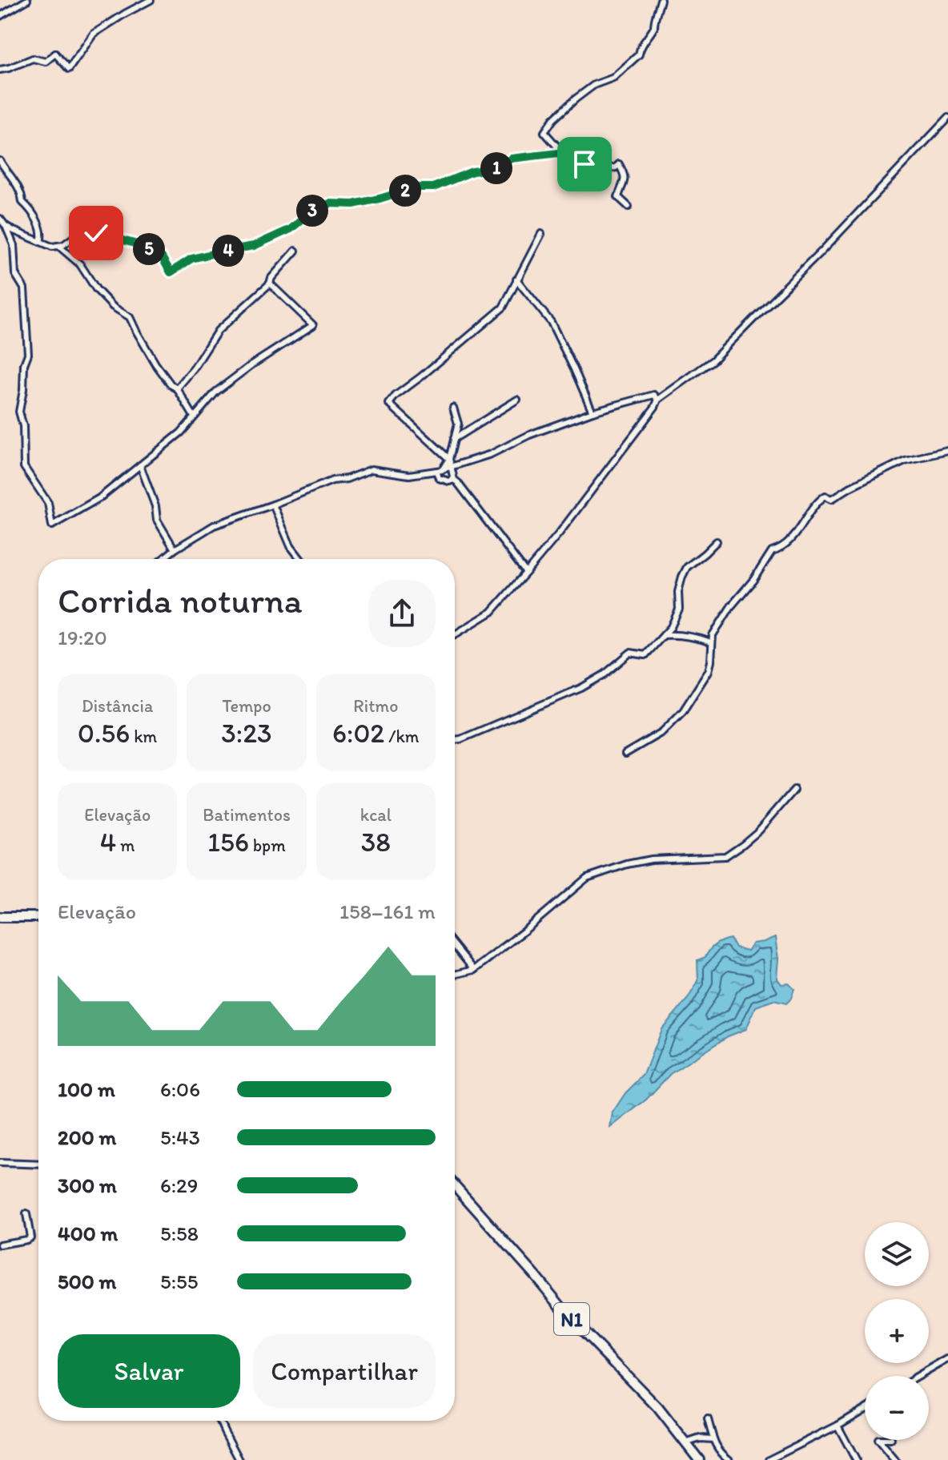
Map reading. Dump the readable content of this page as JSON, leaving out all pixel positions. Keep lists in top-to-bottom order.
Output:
{
  "streets": {
    "highway": ["N1"]
  },
  "page": {
    "pins": [
      "1",
      "2",
      "3",
      "5",
      "4"
    ],
    "heading": ["Corrida noturna", "19:20"],
    "stats": [
      ["Distância", "0.56 km"],
      ["Tempo", "3:23"],
      ["Ritmo", "6:02 /km"],
      ["Elevação", "4 m"],
      ["Batimentos", "156 bpm"],
      ["kcal", "38"]
    ],
    "chart": ["Elevação", "158–161 m"],
    "list": [
      {
        "name": "100 m",
        "note": "6:06"
      },
      {
        "name": "200 m",
        "note": "5:43"
      },
      {
        "name": "300 m",
        "note": "6:29"
      },
      {
        "name": "400 m",
        "note": "5:58"
      },
      {
        "name": "500 m",
        "note": "5:55"
      }
    ],
    "map_buttons": ["+", "−"],
    "buttons": ["Salvar", "Compartilhar"]
  }
}
